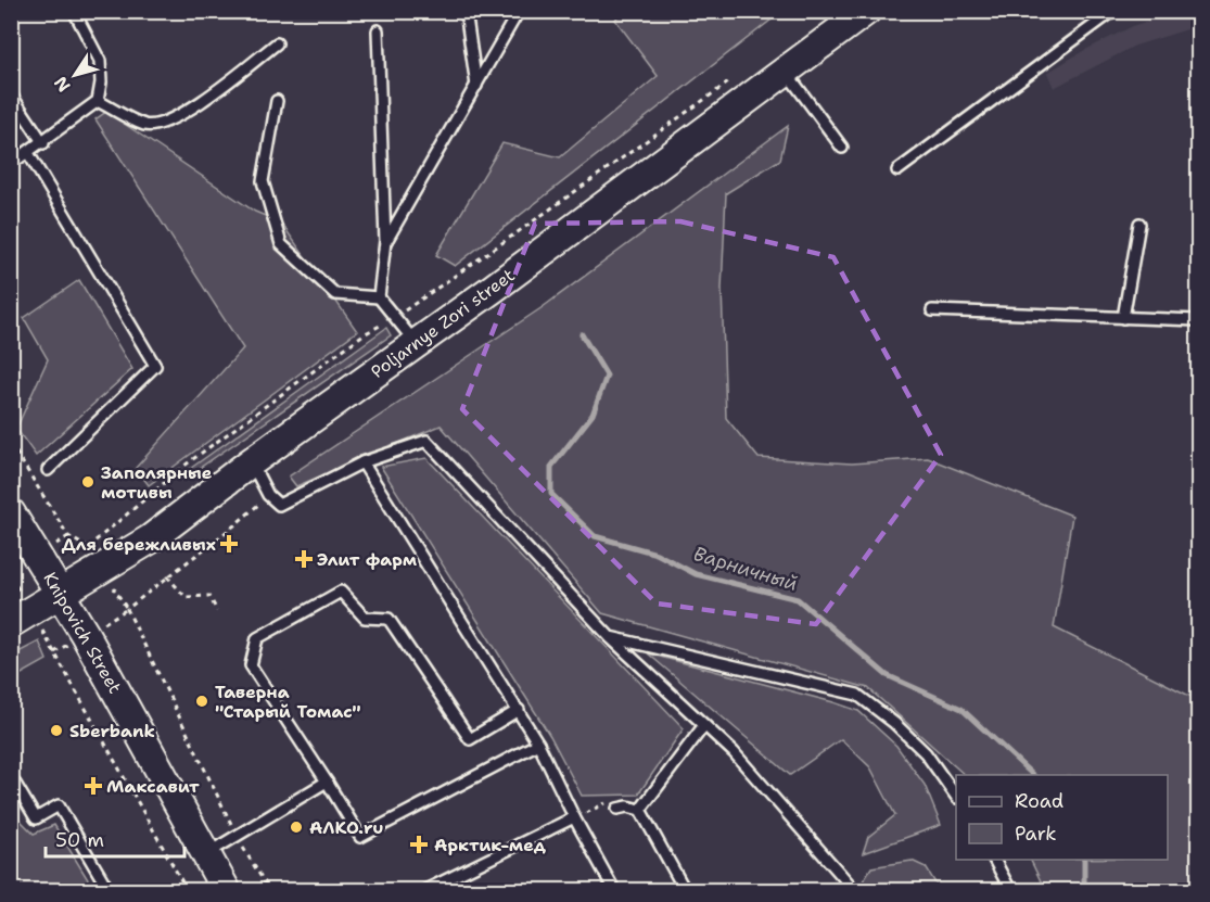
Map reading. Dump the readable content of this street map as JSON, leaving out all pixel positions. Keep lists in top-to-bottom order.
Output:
{
  "streets": {
    "main road": ["Poljarnye Zori street", "Knipovich Street"]
  },
  "crossings": [
    ["Poljarnye Zori street", "Knipovich Street"]
  ],
  "water": ["Варничный"],
  "places": {
    "other": [
      "Заполярные мотивы",
      "Таверна \"Старый Томас\"",
      "Sberbank",
      "АЛКО.ru"
    ],
    "health": [
      "Для бережливых",
      "Элит фарм",
      "Максавит",
      "Арктик-мед"
    ]
  },
  "legend": ["Road", "Park"],
  "scale_bar": "50 m",
  "north": "bottom left"
}
